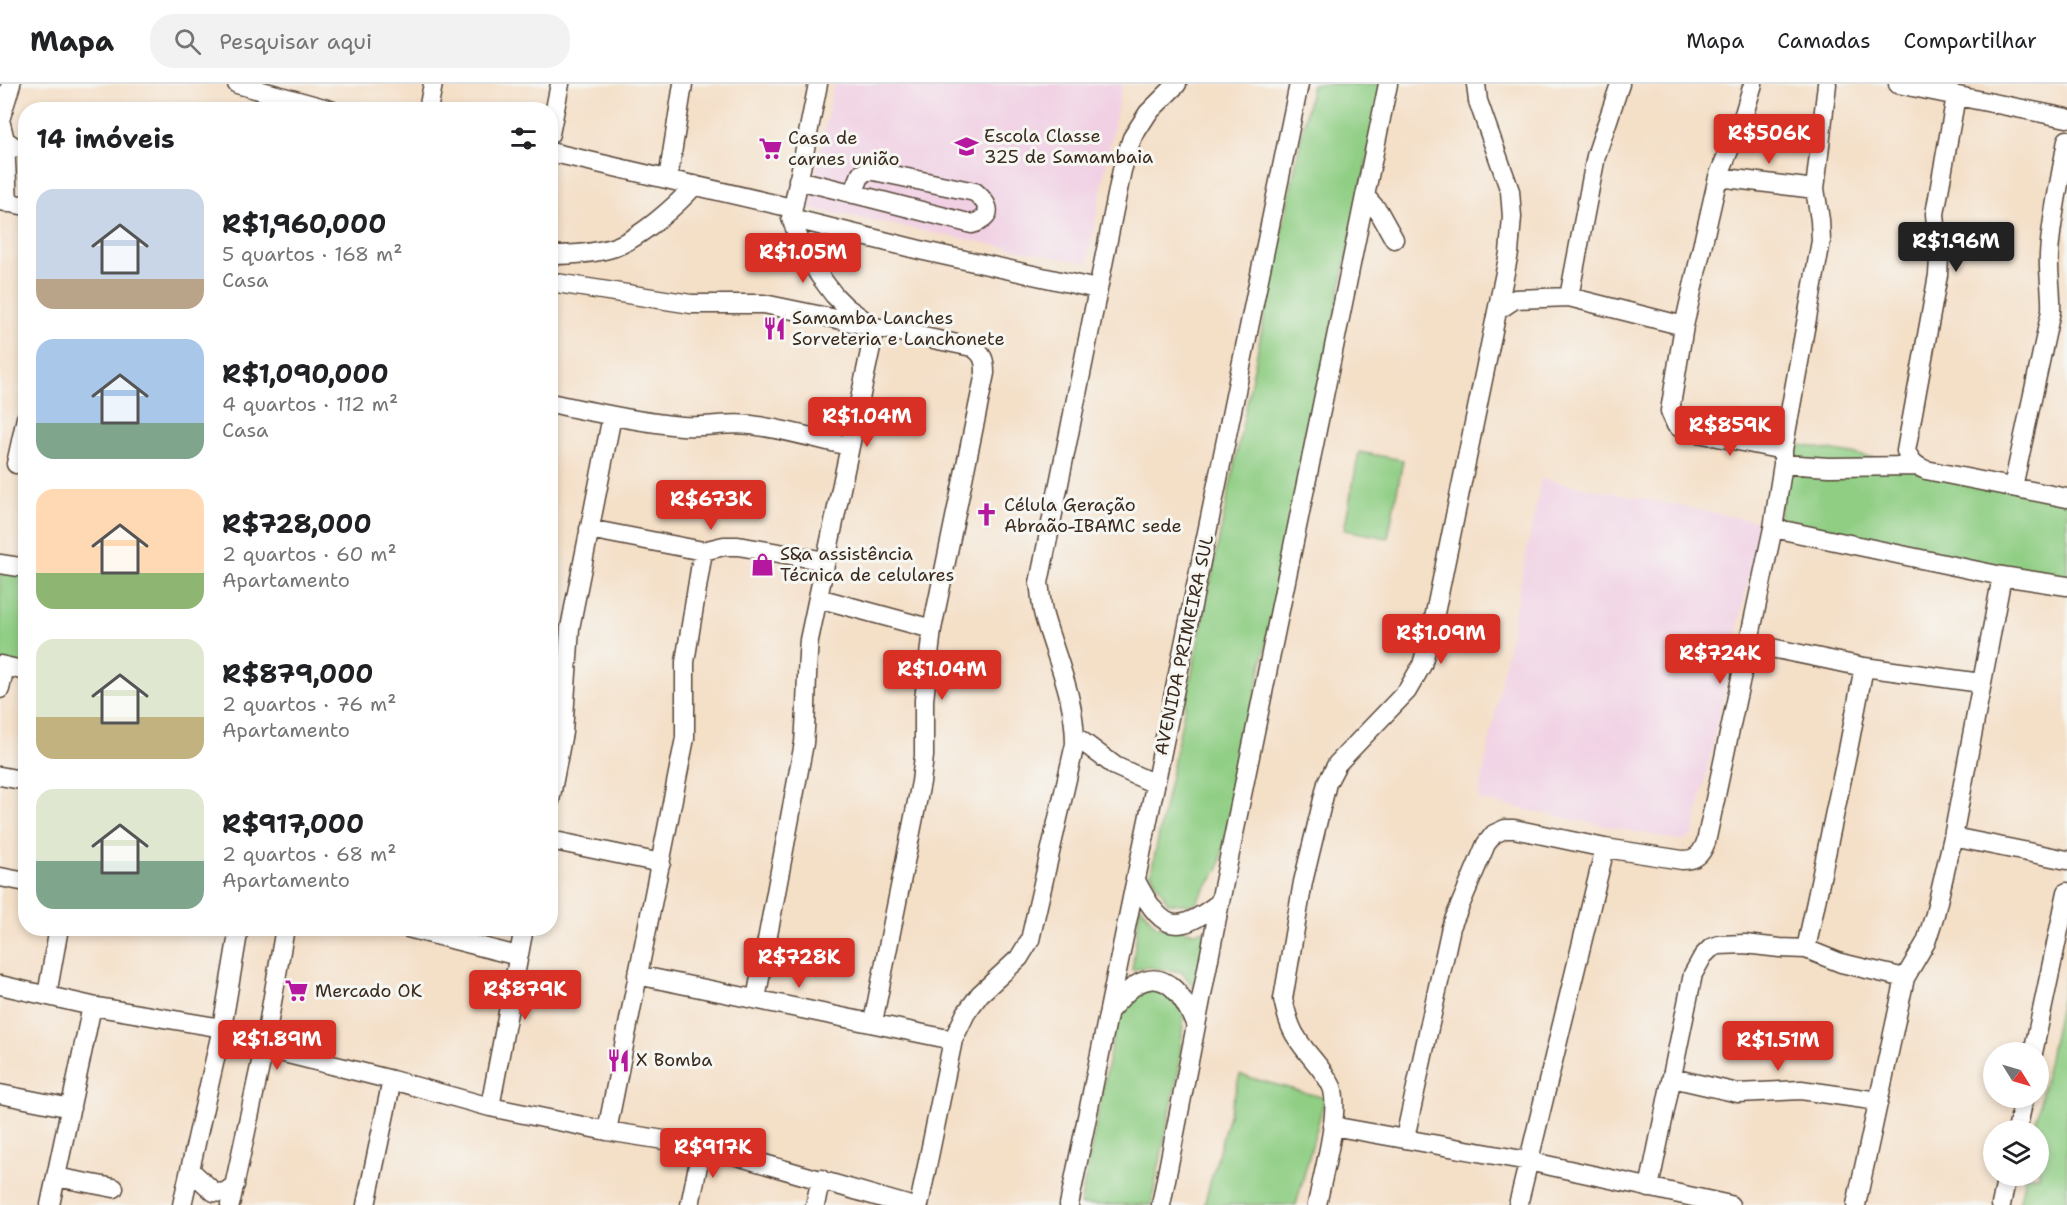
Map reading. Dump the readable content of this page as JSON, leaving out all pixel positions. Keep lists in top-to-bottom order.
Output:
{
  "streets": {
    "street": ["AVENIDA PRIMEIRA SUL"]
  },
  "places": {
    "school or university": ["Escola Classe 325 de Samambaia"],
    "supermarket": ["Casa de carnes união", "Mercado OK"],
    "restaurant": ["Samamba Lanches Sorveteria e Lanchonete", "X Bomba"],
    "church": ["Célula Geração Abraão-IBAMC sede"],
    "shop": ["S&a assistência Técnica de celulares"]
  },
  "north": "bottom right",
  "page": {
    "header": "Mapa",
    "search": "Pesquisar aqui",
    "nav": ["Mapa", "Camadas", "Compartilhar"],
    "heading": "14 imóveis",
    "price": [
      "R$506K",
      "R$1.96M",
      "R$1.05M",
      "R$1.04M",
      "R$859K",
      "R$673K",
      "R$1.09M",
      "R$724K",
      "R$1.04M",
      "R$728K",
      "R$879K",
      "R$1.89M",
      "R$1.51M",
      "R$917K"
    ],
    "list": [
      {
        "name": "R$1,960,000",
        "note": "5 quartos · 168 m² · Casa"
      },
      {
        "name": "R$1,090,000",
        "note": "4 quartos · 112 m² · Casa"
      },
      {
        "name": "R$728,000",
        "note": "2 quartos · 60 m² · Apartamento"
      },
      {
        "name": "R$879,000",
        "note": "2 quartos · 76 m² · Apartamento"
      },
      {
        "name": "R$917,000",
        "note": "2 quartos · 68 m² · Apartamento"
      }
    ]
  }
}
